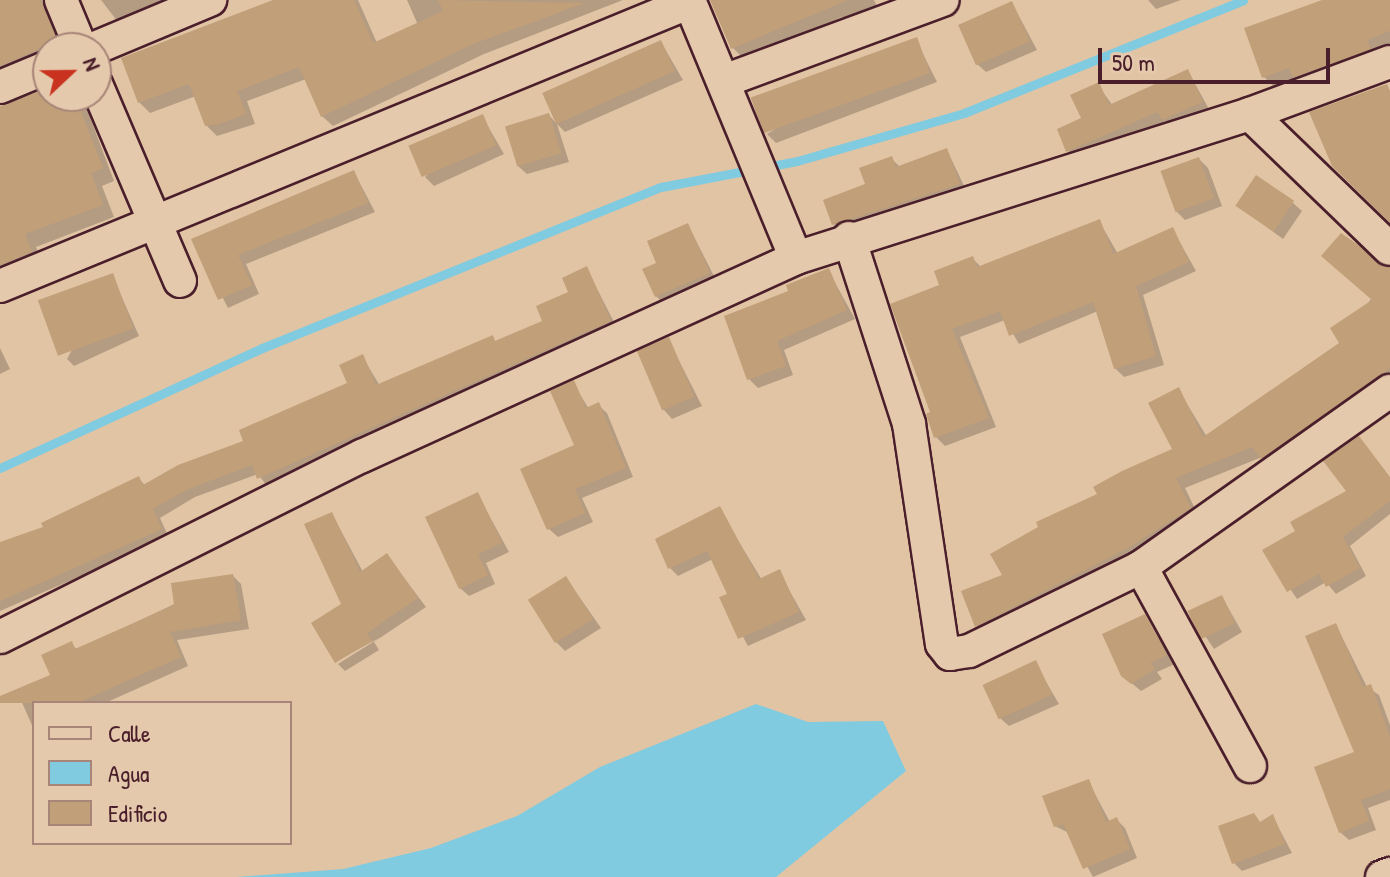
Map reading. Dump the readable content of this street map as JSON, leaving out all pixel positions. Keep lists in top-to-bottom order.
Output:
{
  "legend": ["Calle", "Agua", "Edificio"],
  "scale_bar": "50 m",
  "north": "right"
}
